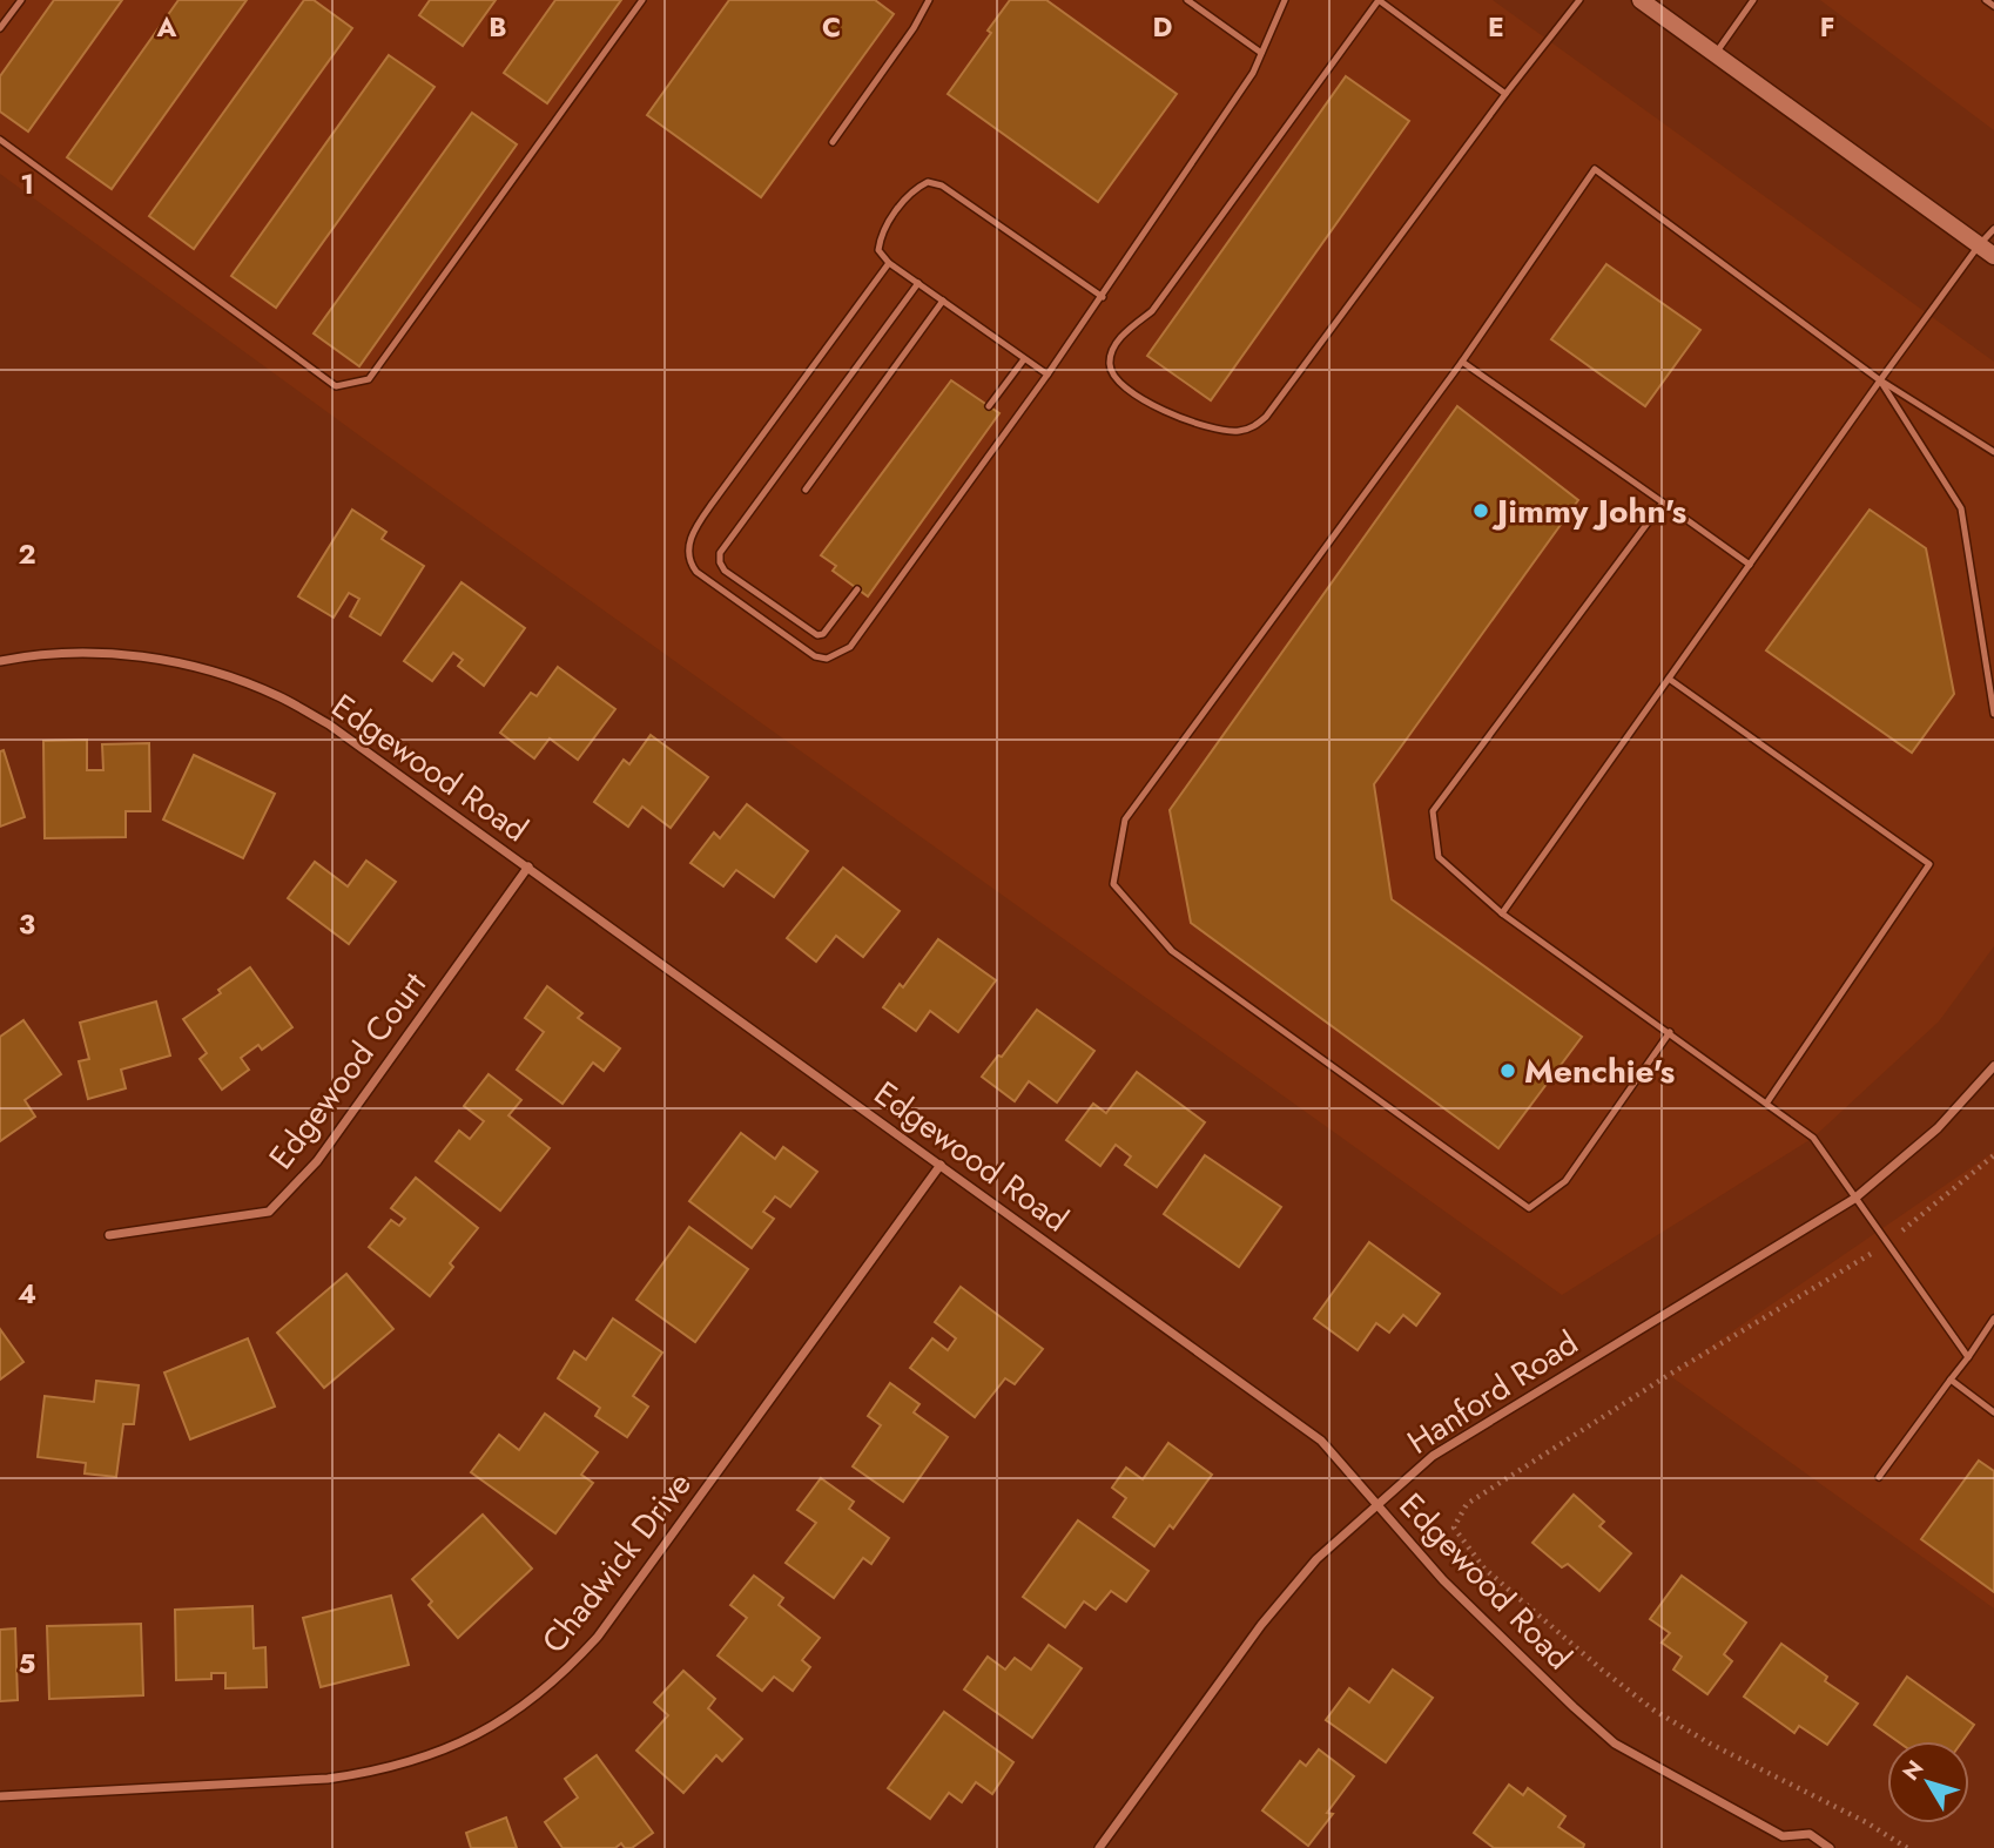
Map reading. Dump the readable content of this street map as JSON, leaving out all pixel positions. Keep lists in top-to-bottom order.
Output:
{
  "streets": {
    "street": [
      "Edgewood Road",
      "Edgewood Court",
      "Hanford Road",
      "Chadwick Drive"
    ]
  },
  "crossings": [
    ["Edgewood Road", "Edgewood Court"],
    ["Edgewood Road", "Hanford Road"],
    ["Edgewood Road", "Chadwick Drive"]
  ],
  "places": ["Jimmy John's", "Menchie's"],
  "north": "top left",
  "grid": {
    "columns": [
      "A",
      "B",
      "C",
      "D",
      "E",
      "F"
    ],
    "rows": [
      "1",
      "2",
      "3",
      "4",
      "5"
    ]
  }
}
